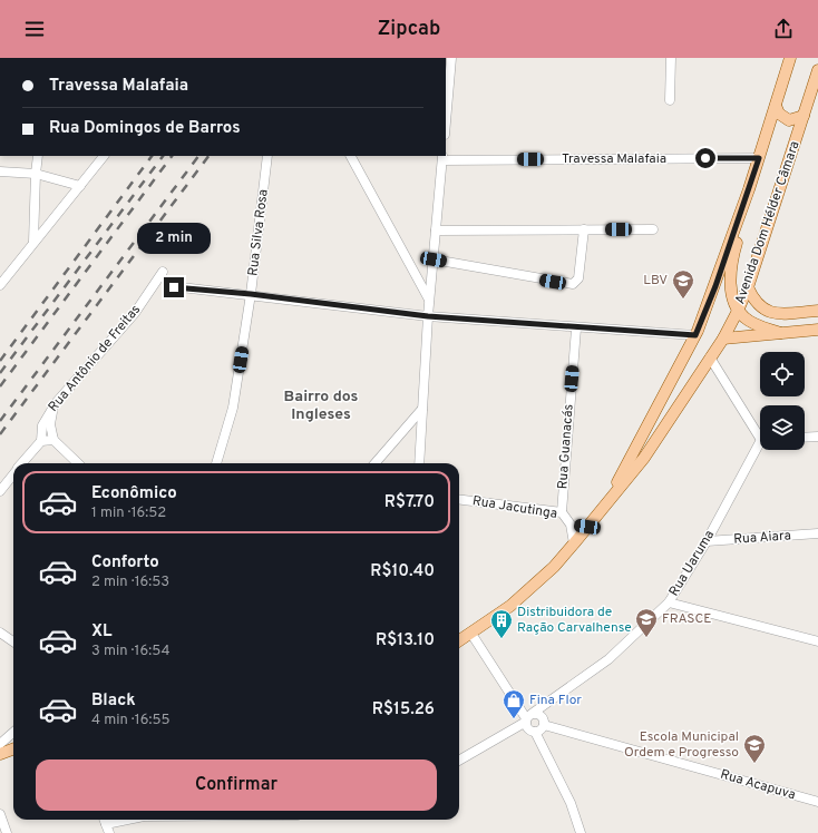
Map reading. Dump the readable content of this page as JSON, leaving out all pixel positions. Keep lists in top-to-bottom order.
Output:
{
  "streets": {
    "main road": ["Avenida Dom Hélder Câmara"],
    "street": [
      "Travessa Malafaia",
      "Rua Silva Rosa",
      "Rua Antônio de Freitas",
      "Rua Guanacás",
      "Rua Jacutinga",
      "Rua Aiara",
      "Rua Uaruma",
      "Rua Acapuva"
    ]
  },
  "crossings": [
    ["Travessa Malafaia", "Avenida Dom Hélder Câmara"],
    ["Avenida Dom Hélder Câmara", "Rua Jacutinga"],
    ["Rua Guanacás", "Rua Jacutinga"],
    ["Rua Aiara", "Rua Uaruma"],
    ["Rua Uaruma", "Rua Acapuva"]
  ],
  "districts": ["Bairro dos Ingleses"],
  "places": {
    "school or university": ["LBV", "FRASCE", "Escola Municipal Ordem e Progresso"],
    "building": ["Distribuidora de Ração Carvalhense"],
    "shop": ["Fina Flor"]
  },
  "page": {
    "header": "Zipcab",
    "banner": ["Travessa Malafaia", "Rua Domingos de Barros"],
    "bubble": "2 min",
    "list": [
      {
        "name": "Econômico",
        "note": "1 min · 16:52",
        "value": "R$7.70"
      },
      {
        "name": "Conforto",
        "note": "2 min · 16:53",
        "value": "R$10.40"
      },
      {
        "name": "XL",
        "note": "3 min · 16:54",
        "value": "R$13.10"
      },
      {
        "name": "Black",
        "note": "4 min · 16:55",
        "value": "R$15.26"
      }
    ],
    "buttons": "Confirmar"
  }
}
